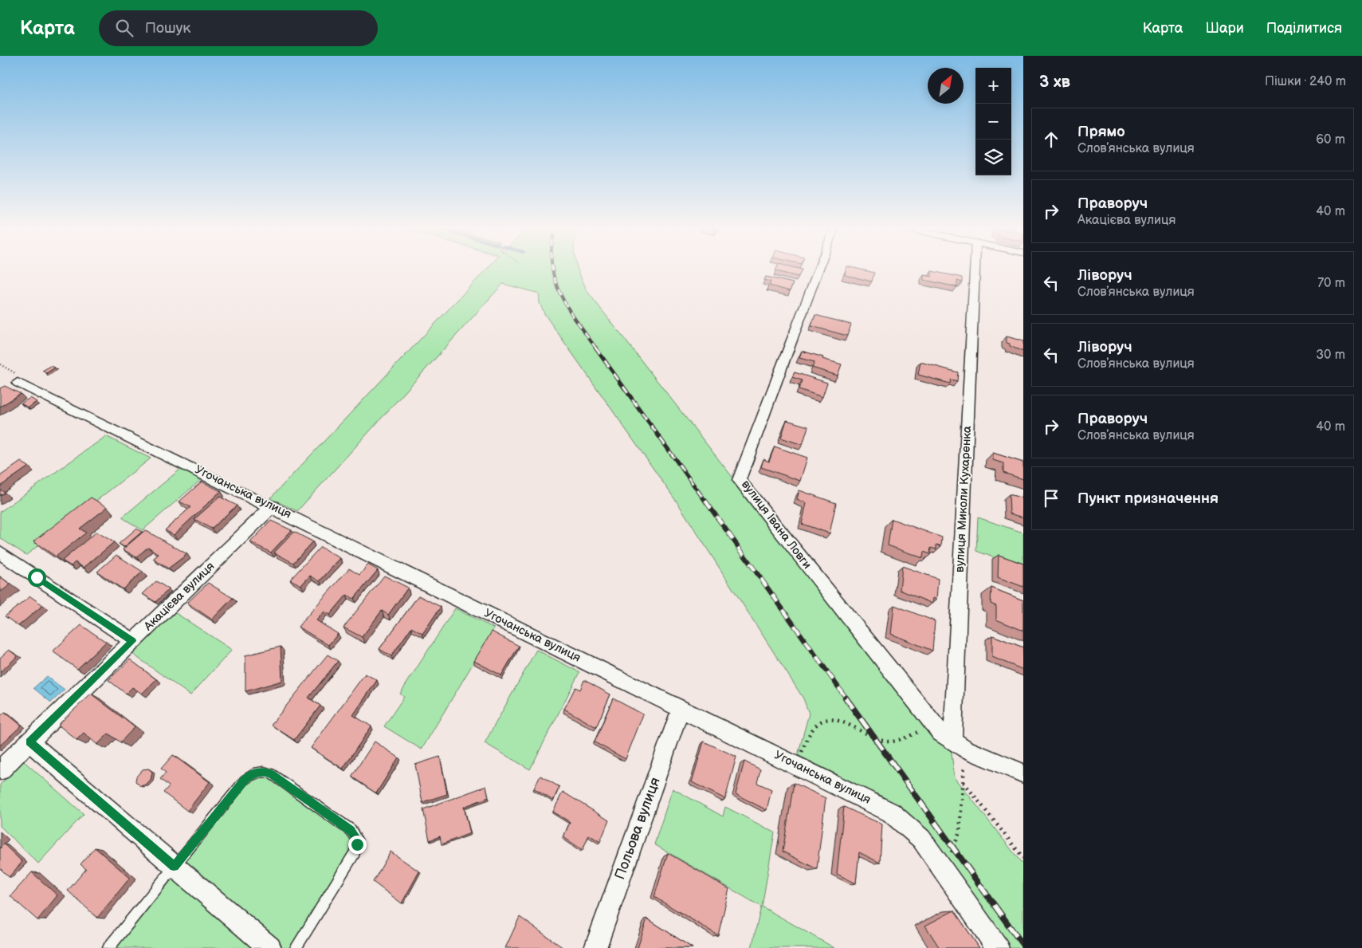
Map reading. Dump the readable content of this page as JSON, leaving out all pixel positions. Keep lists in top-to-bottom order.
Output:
{
  "streets": {
    "street": [
      "Угочанська вулиця",
      "вулиця Миколи Кухаренка",
      "вулиця Івана Ловги",
      "Акацієва вулиця",
      "Польова вулиця"
    ]
  },
  "crossings": [
    ["Угочанська вулиця", "Акацієва вулиця"],
    ["Угочанська вулиця", "Польова вулиця"],
    ["вулиця Миколи Кухаренка", "вулиця Івана Ловги"]
  ],
  "north": "top right",
  "page": {
    "header": "Карта",
    "search": "Пошук",
    "nav": ["Карта", "Шари", "Поділитися"],
    "heading": ["3 хв", "Пішки · 240 m"],
    "map_buttons": ["+", "−"],
    "list": [
      ["Прямо", "Словʼянська вулиця", "60 m"],
      ["Праворуч", "Акацієва вулиця", "40 m"],
      ["Ліворуч", "Словʼянська вулиця", "70 m"],
      ["Ліворуч", "Словʼянська вулиця", "30 m"],
      ["Праворуч", "Словʼянська вулиця", "40 m"],
      "Пункт призначення"
    ]
  }
}
